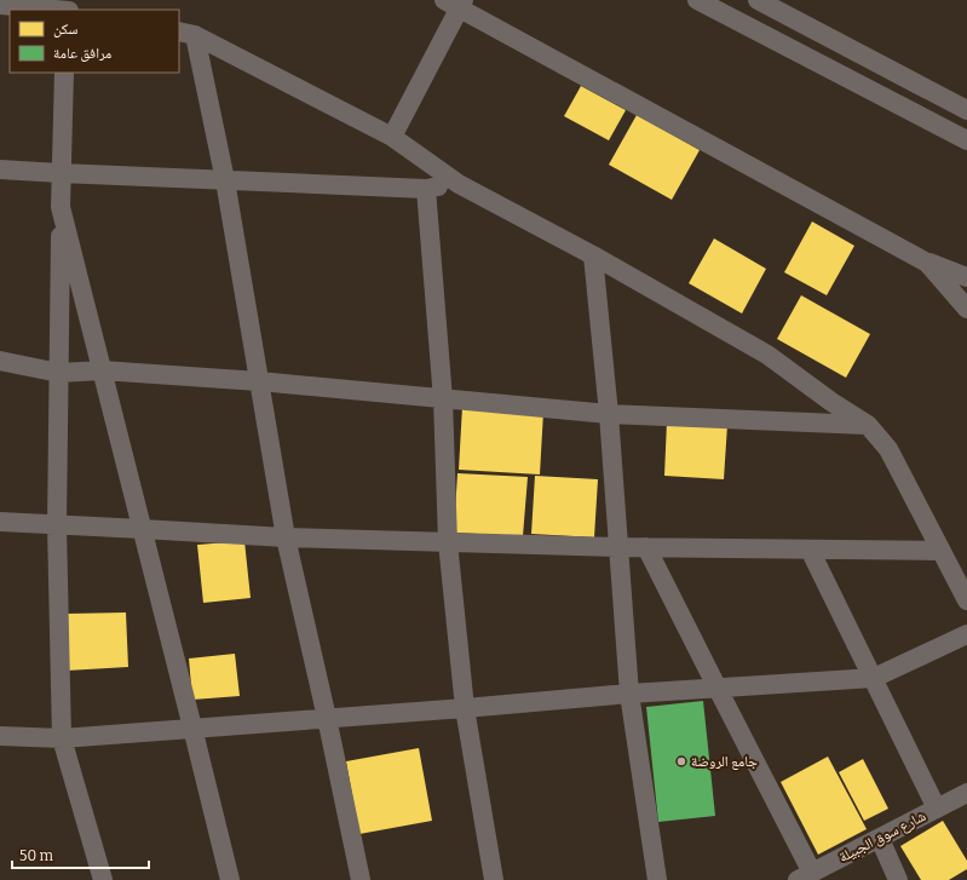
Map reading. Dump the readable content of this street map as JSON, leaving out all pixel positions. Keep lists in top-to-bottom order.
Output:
{
  "streets": {
    "street": ["شارع سوق الجبيلة"]
  },
  "places": ["جامع الروضة"],
  "legend": ["سكن", "مرافق عامة"],
  "scale_bar": "50 m"
}
